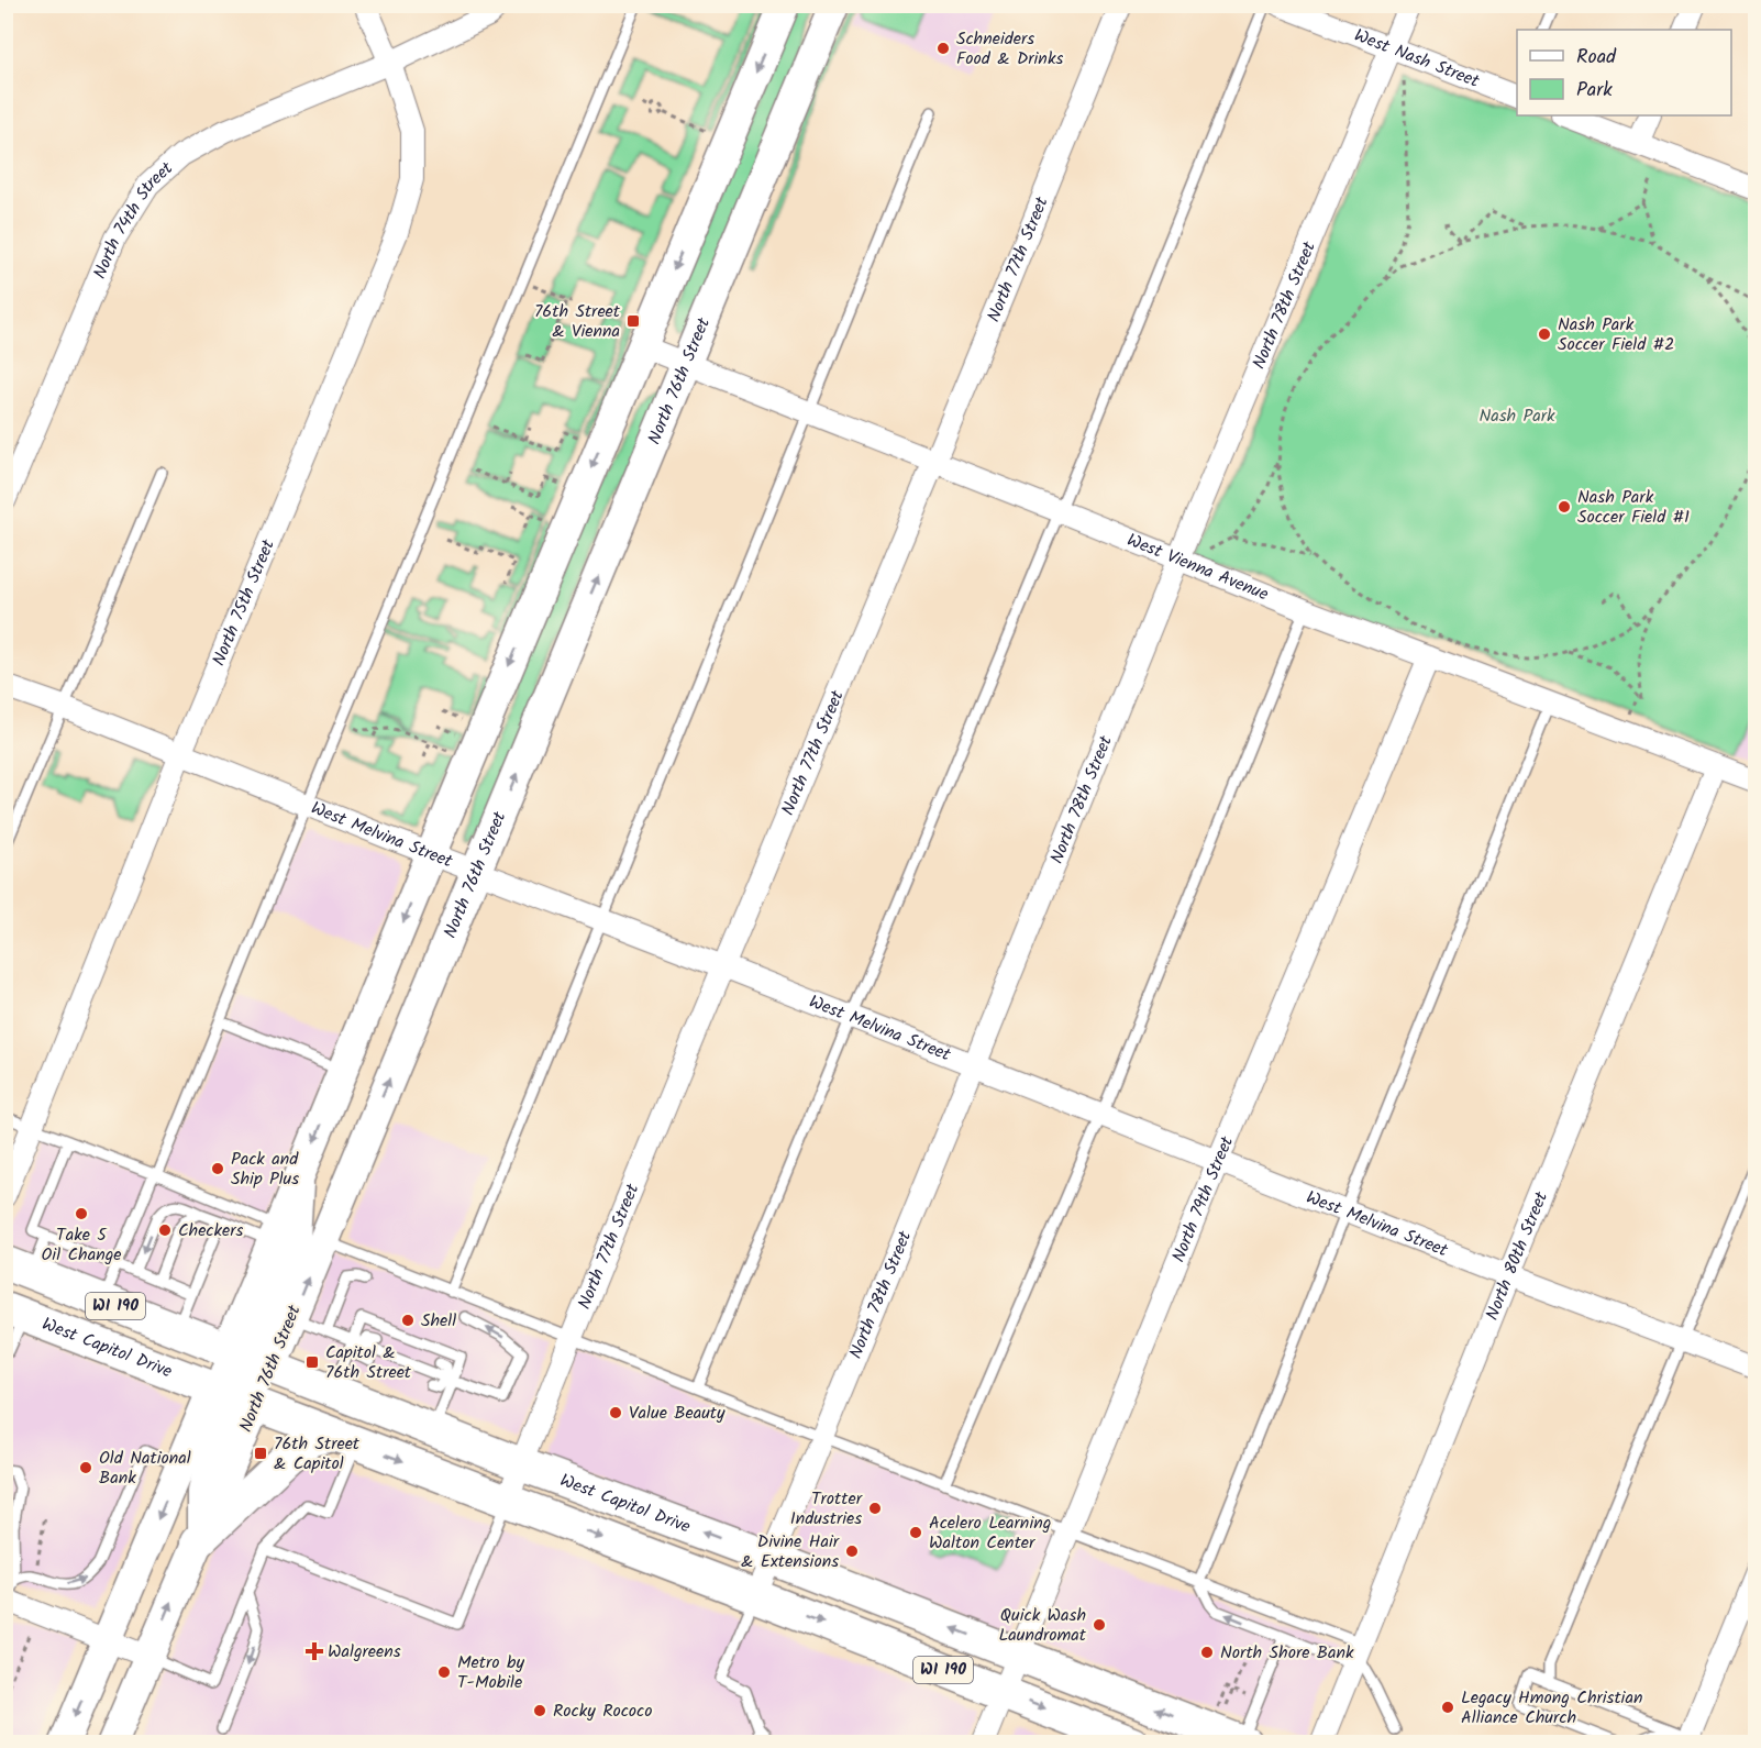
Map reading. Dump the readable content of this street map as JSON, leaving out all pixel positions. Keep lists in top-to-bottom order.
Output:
{
  "streets": {
    "main road": ["North 76th Street", "WI 190", "West Capitol Drive"],
    "street": [
      "West Nash Street",
      "North 74th Street",
      "North 77th Street",
      "North 78th Street",
      "West Vienna Avenue",
      "North 75th Street",
      "West Melvina Street",
      "North 79th Street",
      "North 80th Street"
    ]
  },
  "crossings": [
    ["West Nash Street", "North 78th Street"],
    ["North 74th Street", "North 75th Street"],
    ["North 77th Street", "West Vienna Avenue"],
    ["North 77th Street", "West Melvina Street"],
    ["North 77th Street", "West Capitol Drive"],
    ["North 78th Street", "West Vienna Avenue"],
    ["North 78th Street", "West Melvina Street"],
    ["North 78th Street", "West Capitol Drive"],
    ["North 76th Street", "West Vienna Avenue"],
    ["North 76th Street", "West Melvina Street"],
    ["North 76th Street", "West Capitol Drive"],
    ["West Vienna Avenue", "North 79th Street"],
    ["West Vienna Avenue", "North 80th Street"],
    ["North 75th Street", "West Melvina Street"],
    ["West Melvina Street", "North 79th Street"],
    ["West Melvina Street", "North 80th Street"],
    ["North 79th Street", "West Capitol Drive"]
  ],
  "parks": ["Nash Park"],
  "places": {
    "other": [
      "Schneiders Food & Drinks",
      "Nash Park Soccer Field #2",
      "Nash Park Soccer Field #1",
      "Pack and Ship Plus",
      "Take 5 Oil Change",
      "Checkers",
      "Shell",
      "Value Beauty",
      "Old National Bank",
      "Trotter Industries",
      "Acelero Learning Walton Center",
      "Divine Hair & Extensions",
      "Quick Wash Laundromat",
      "North Shore Bank",
      "Metro by T-Mobile",
      "Legacy Hmong Christian Alliance Church",
      "Rocky Rococo"
    ],
    "transit": ["76th Street & Vienna", "Capitol & 76th Street", "76th Street & Capitol"],
    "health": ["Walgreens"]
  },
  "legend": ["Road", "Park"]
}
